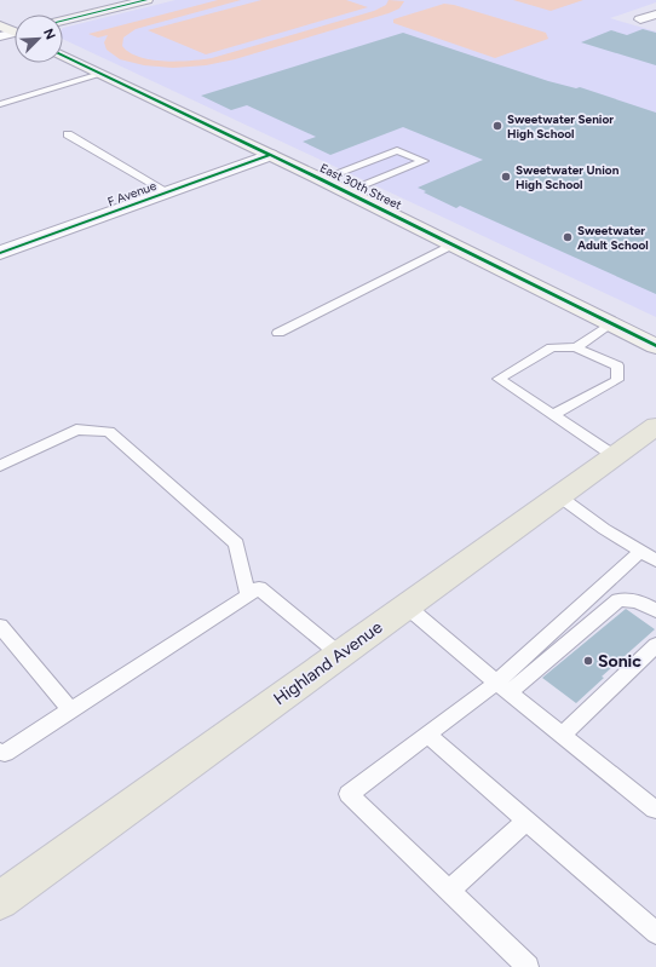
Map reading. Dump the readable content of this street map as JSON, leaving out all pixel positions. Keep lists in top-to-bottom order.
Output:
{
  "streets": {
    "main road": ["East 30th Street", "Highland Avenue"],
    "street": ["F Avenue"]
  },
  "crossings": [
    ["East 30th Street", "F Avenue"]
  ],
  "places": [
    "Sweetwater Senior High School",
    "Sweetwater Union High School",
    "Sweetwater Adult School",
    "Sonic"
  ],
  "north": "top right"
}
